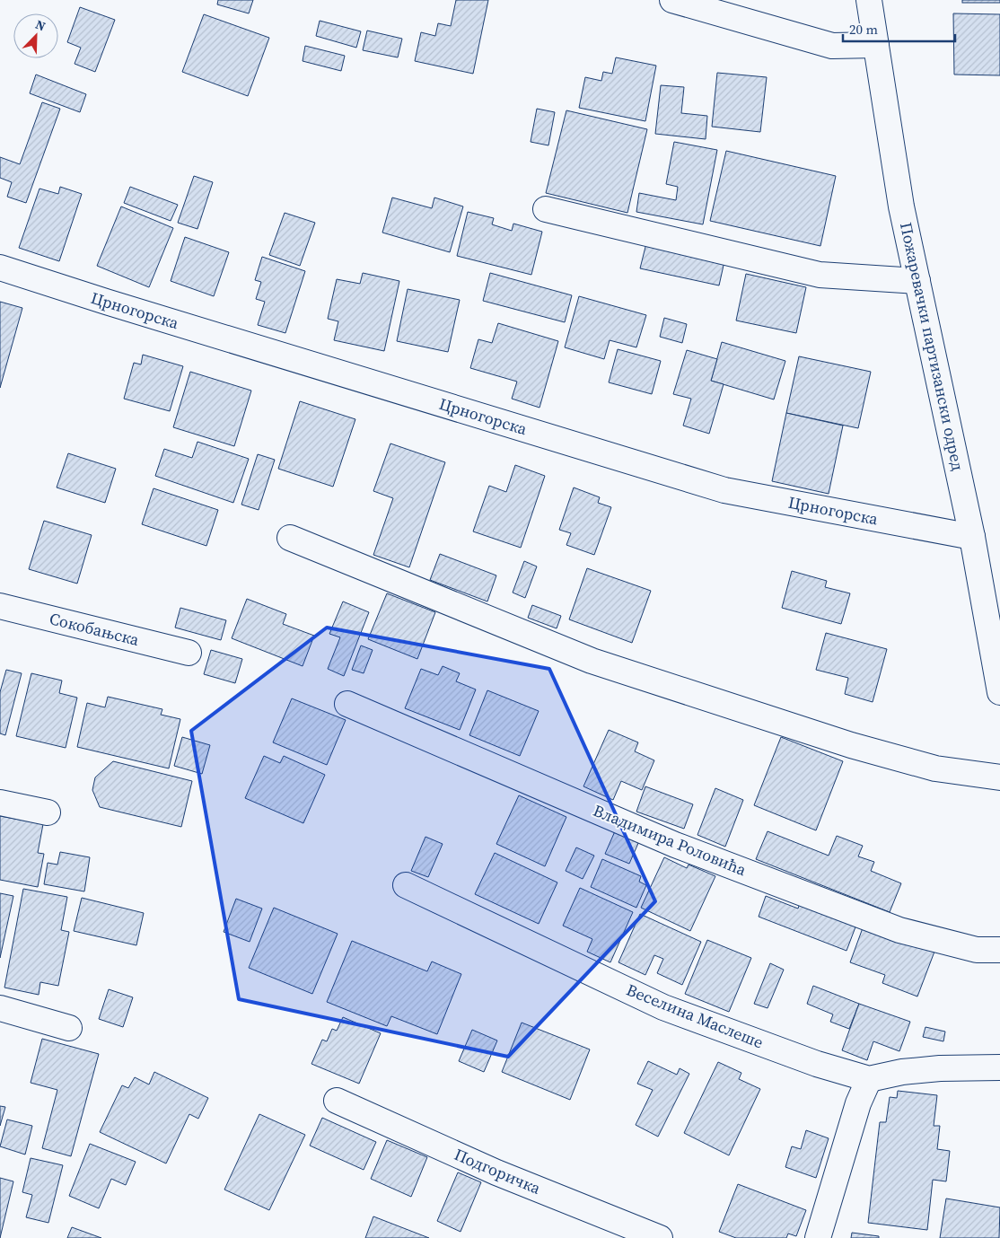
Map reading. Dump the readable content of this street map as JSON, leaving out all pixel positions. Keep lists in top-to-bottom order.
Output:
{
  "streets": {
    "street": [
      "Црногорска",
      "Пожаревачки партизански одред",
      "Сокобањска",
      "Владимира Роловића",
      "Веселина Маслеше",
      "Подгоричка"
    ]
  },
  "crossings": [
    ["Црногорска", "Пожаревачки партизански одред"]
  ],
  "scale_bar": "20 m",
  "north": "top right"
}
